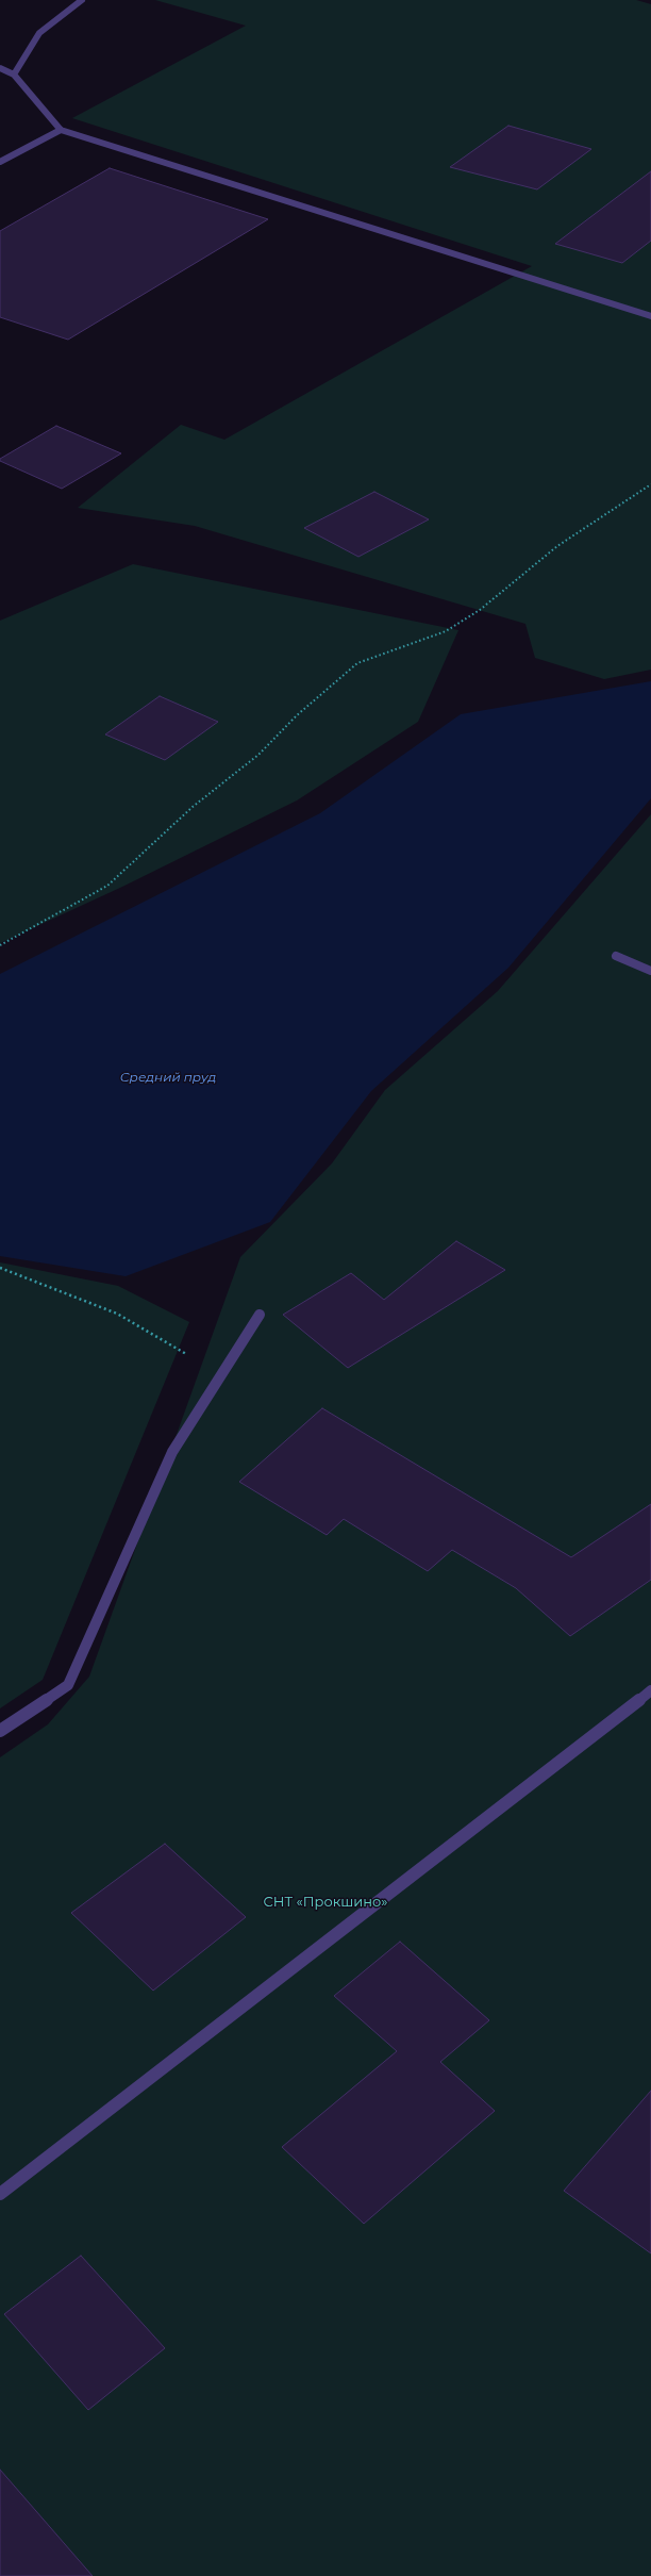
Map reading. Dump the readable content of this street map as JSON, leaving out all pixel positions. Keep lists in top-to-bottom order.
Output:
{
  "water": ["Средний пруд"],
  "parks": ["СНТ «Прокшино»"]
}
